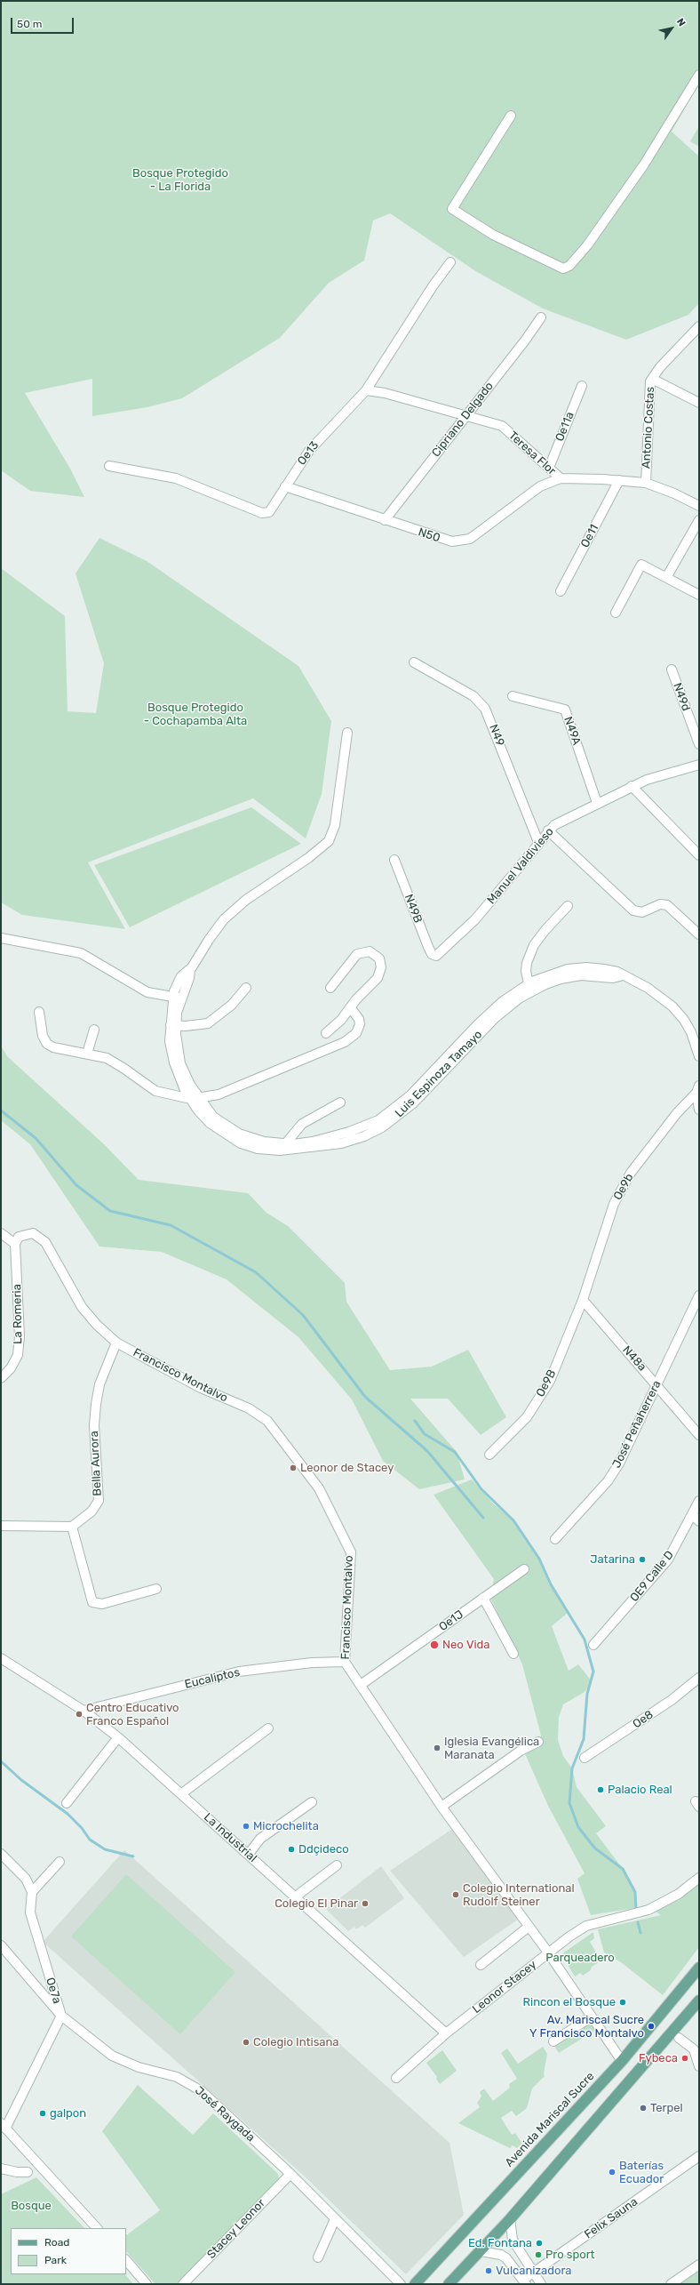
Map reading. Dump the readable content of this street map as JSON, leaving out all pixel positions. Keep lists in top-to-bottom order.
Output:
{
  "streets": {
    "main road": ["Avenida Mariscal Sucre"],
    "street": [
      "Cipriano Delgado",
      "Oe11a",
      "Antonio Costas",
      "Oe13",
      "Teresa Flor",
      "N50",
      "Oe11",
      "N49d",
      "N49A",
      "N49",
      "Manuel Valdivieso",
      "N49B",
      "Luis Espinoza Tamayo",
      "Oe9b",
      "La Romeria",
      "N48a",
      "Francisco Montalvo",
      "Oe9B",
      "José Peñaherrera",
      "Bella Aurora",
      "OE9 Calle D",
      "Oe1J",
      "Eucaliptos",
      "Oe8",
      "La Industrial",
      "Leonor Stacey",
      "Oe7a",
      "José Raygada",
      "Felix Sauna",
      "Stacey Leonor"
    ]
  },
  "crossings": [
    ["Cipriano Delgado", "Teresa Flor"],
    ["Cipriano Delgado", "N50"],
    ["Oe11a", "Teresa Flor"],
    ["Antonio Costas", "Teresa Flor"],
    ["Oe13", "Teresa Flor"],
    ["Oe13", "N50"],
    ["Teresa Flor", "N50"],
    ["Teresa Flor", "Oe11"],
    ["N49A", "Manuel Valdivieso"],
    ["N49", "Manuel Valdivieso"],
    ["Manuel Valdivieso", "N49B"],
    ["Oe9b", "N48a"],
    ["Oe9b", "Oe9B"],
    ["La Romeria", "Francisco Montalvo"],
    ["N48a", "Oe9B"],
    ["N48a", "José Peñaherrera"],
    ["Francisco Montalvo", "Bella Aurora"],
    ["Francisco Montalvo", "Oe1J"],
    ["Francisco Montalvo", "Eucaliptos"],
    ["Francisco Montalvo", "Leonor Stacey"],
    ["Francisco Montalvo", "Avenida Mariscal Sucre"],
    ["Eucaliptos", "La Industrial"],
    ["La Industrial", "Leonor Stacey"],
    ["Oe7a", "José Raygada"],
    ["José Raygada", "Stacey Leonor"]
  ],
  "parks": [
    "Bosque Protegido - La Florida",
    "Bosque Protegido - Cochapamba Alta",
    "Parqueadero",
    "Bosque"
  ],
  "places": [
    "Leonor de Stacey",
    "Jatarina",
    "Neo Vida",
    "Centro Educativo Franco Español",
    "Iglesia Evangélica Maranata",
    "Palacio Real",
    "Microchelita",
    "Ddçideco",
    "Colegio International Rudolf Steiner",
    "Colegio El Pinar",
    "Rincon el Bosque",
    "Av. Mariscal Sucre Y Francisco Montalvo",
    "Colegio Intisana",
    "Fybeca",
    "Terpel",
    "galpon",
    "Baterías Ecuador",
    "Ed. Fontana",
    "Pro sport",
    "Vulcanizadora"
  ],
  "legend": ["Road", "Park"],
  "scale_bar": "50 m",
  "north": "top right"
}
